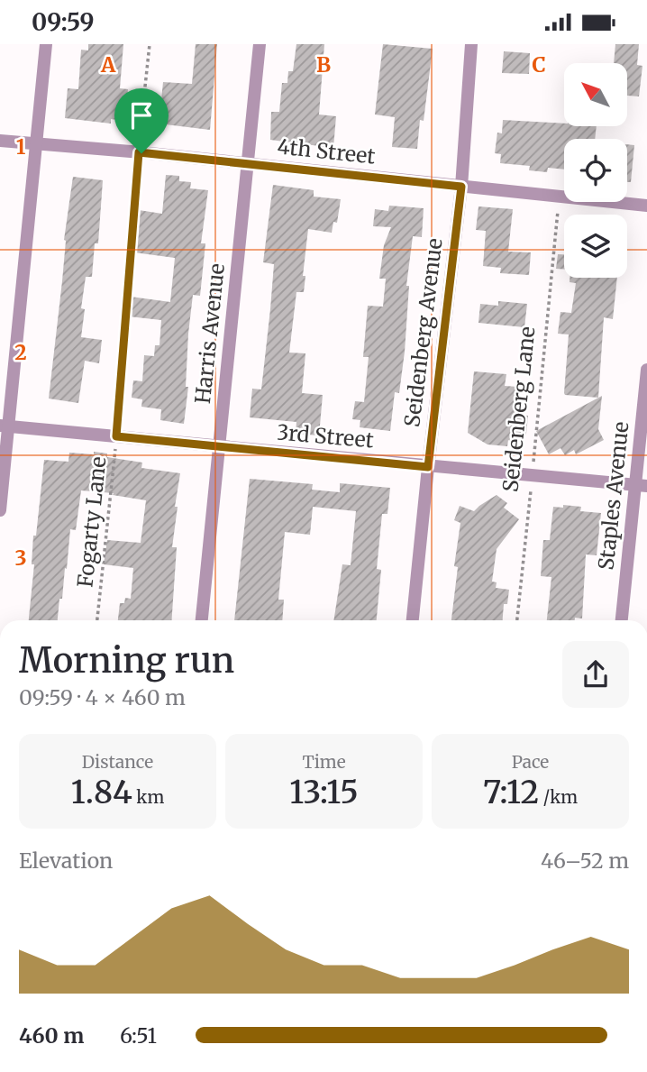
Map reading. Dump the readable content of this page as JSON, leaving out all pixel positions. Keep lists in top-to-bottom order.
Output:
{
  "streets": {
    "street": [
      "4th Street",
      "Seidenberg Avenue",
      "Harris Avenue",
      "3rd Street",
      "Staples Avenue"
    ],
    "path": ["Seidenberg Lane", "Fogarty Lane"]
  },
  "crossings": [
    ["4th Street", "Seidenberg Avenue"],
    ["4th Street", "Harris Avenue"],
    ["4th Street", "Seidenberg Lane"],
    ["4th Street", "Fogarty Lane"],
    ["Seidenberg Avenue", "3rd Street"],
    ["Harris Avenue", "3rd Street"],
    ["Seidenberg Lane", "3rd Street"],
    ["3rd Street", "Staples Avenue"],
    ["3rd Street", "Fogarty Lane"]
  ],
  "north": "top left",
  "page": {
    "status": "09:59",
    "heading": ["Morning run", "09:59 · 4 × 460 m"],
    "stats": [
      ["Distance", "1.84 km"],
      ["Time", "13:15"],
      ["Pace", "7:12 /km"]
    ],
    "chart": ["Elevation", "46–52 m"],
    "list": [
      {
        "name": "460 m",
        "note": "6:51"
      }
    ]
  },
  "grid": {
    "columns": ["A", "B", "C"],
    "rows": ["1", "2", "3"]
  }
}
